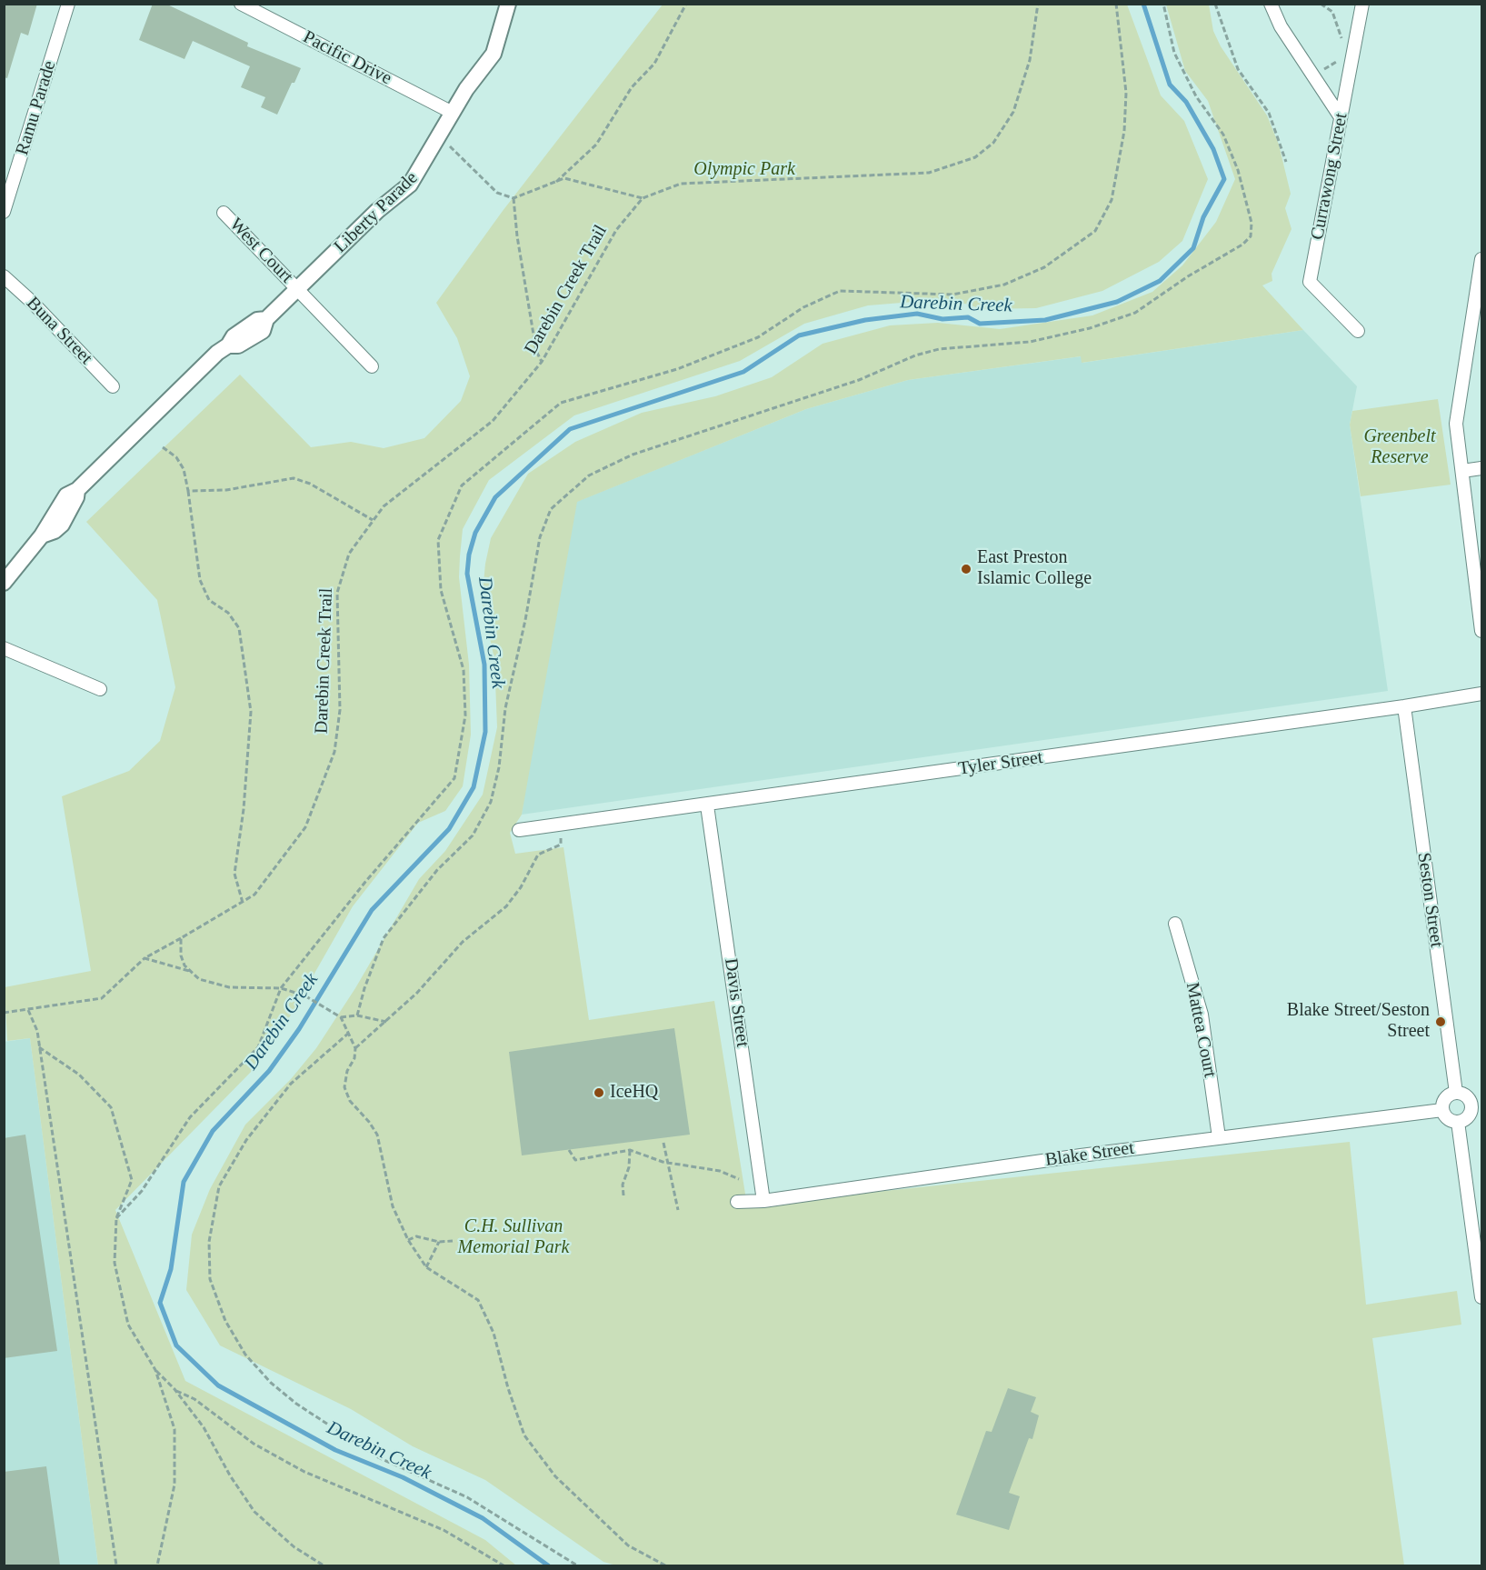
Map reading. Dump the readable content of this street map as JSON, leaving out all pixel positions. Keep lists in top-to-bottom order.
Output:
{
  "streets": {
    "street": [
      "Pacific Drive",
      "Ramu Parade",
      "Currawong Street",
      "Liberty Parade",
      "West Court",
      "Buna Street",
      "Tyler Street",
      "Seston Street",
      "Davis Street",
      "Mattea Court",
      "Blake Street"
    ],
    "path": ["Darebin Creek Trail"]
  },
  "crossings": [
    ["Pacific Drive", "Liberty Parade"],
    ["Liberty Parade", "West Court"],
    ["Tyler Street", "Seston Street"],
    ["Tyler Street", "Davis Street"],
    ["Seston Street", "Blake Street"],
    ["Davis Street", "Blake Street"],
    ["Mattea Court", "Blake Street"]
  ],
  "water": ["Darebin Creek"],
  "parks": ["Olympic Park", "Greenbelt Reserve", "C.H. Sullivan Memorial Park"],
  "places": ["East Preston Islamic College", "Blake Street/Seston Street", "IceHQ"]
}
